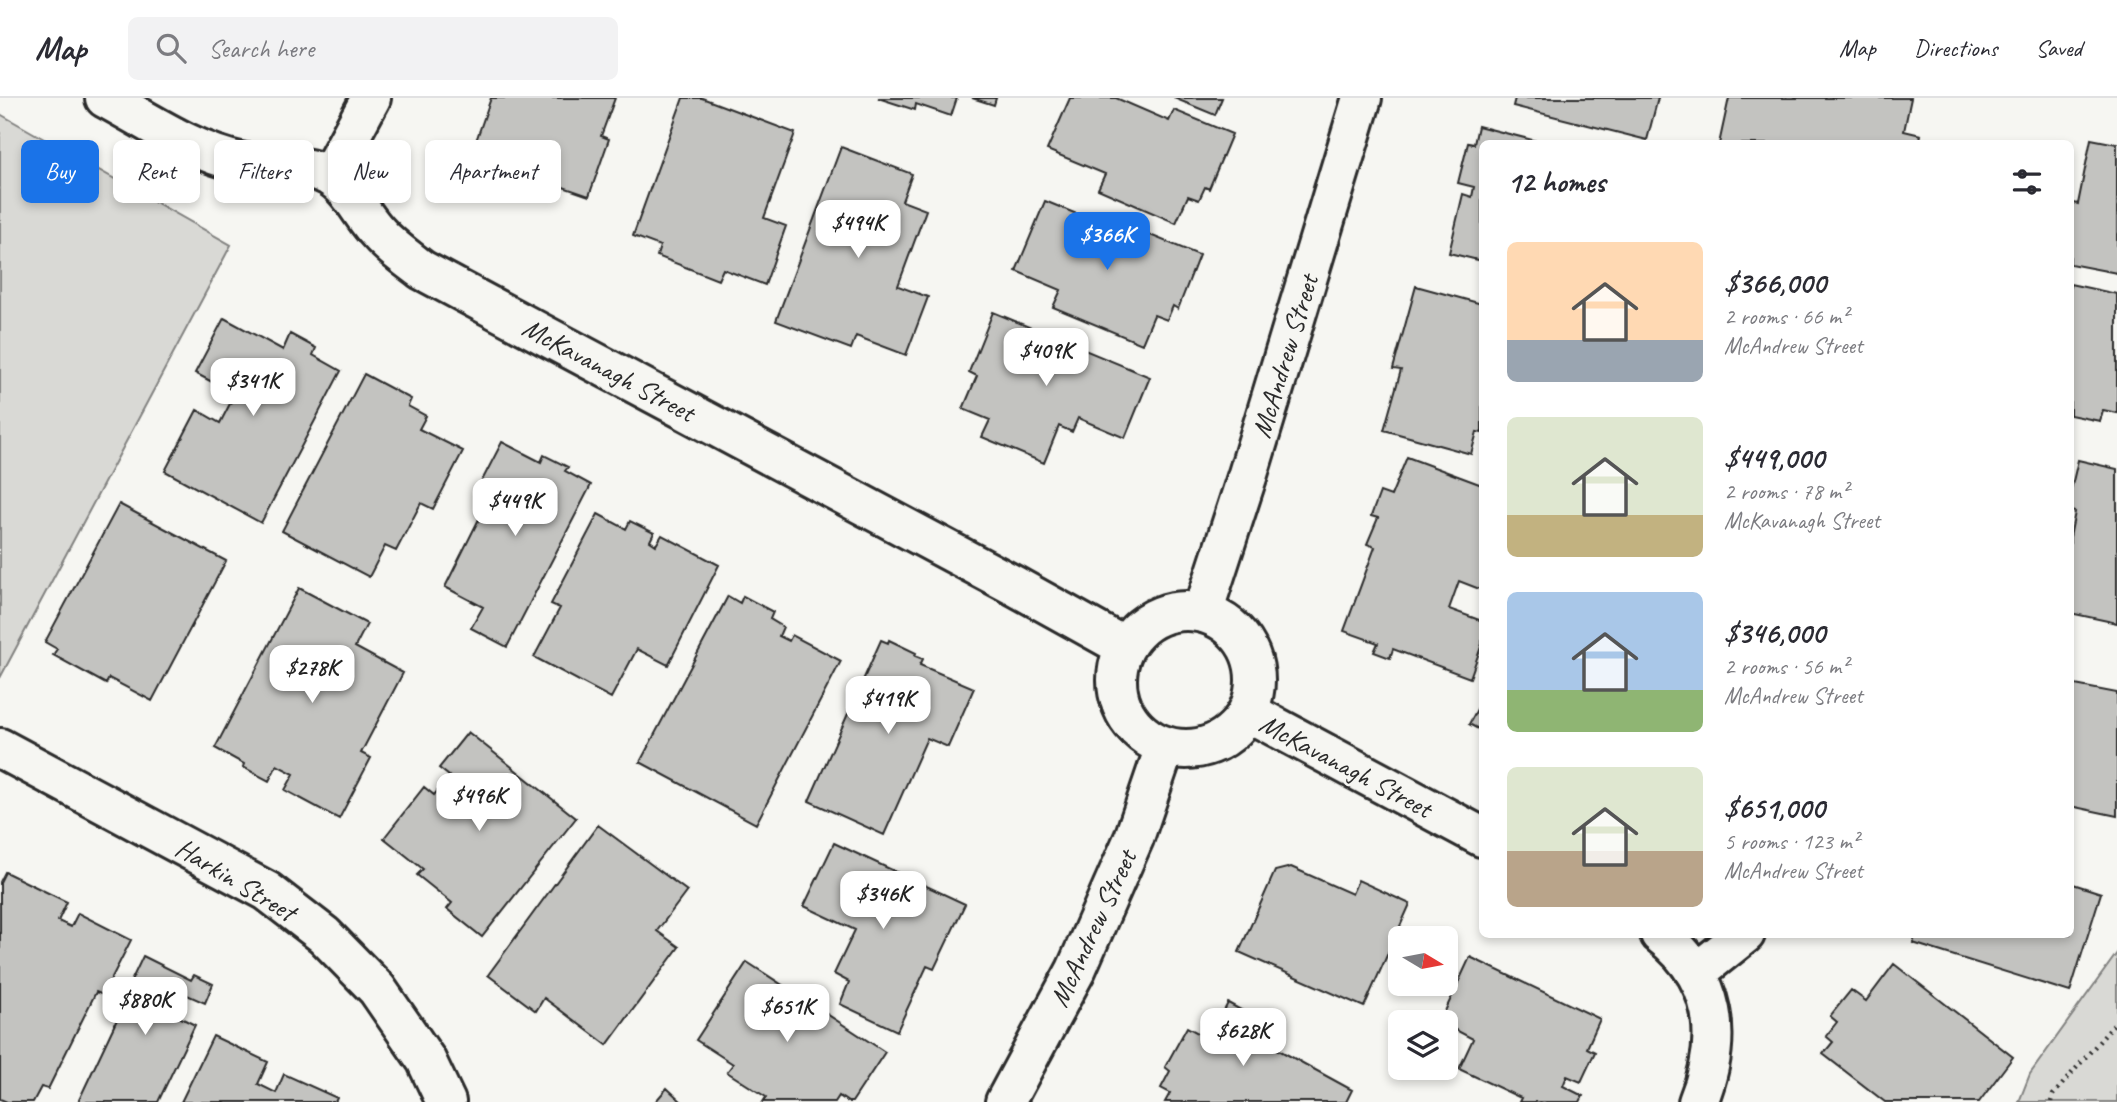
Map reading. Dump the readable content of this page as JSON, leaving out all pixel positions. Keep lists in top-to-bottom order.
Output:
{
  "streets": {
    "street": ["McAndrew Street", "McKavanagh Street", "Harkin Street"]
  },
  "crossings": [
    ["McAndrew Street", "McKavanagh Street"]
  ],
  "north": "right",
  "page": {
    "header": "Map",
    "search": "Search here",
    "nav": ["Map", "Directions", "Saved"],
    "chip": [
      "Buy",
      "Rent",
      "Filters",
      "New",
      "Apartment"
    ],
    "heading": "12 homes",
    "price": [
      "$494K",
      "$366K",
      "$409K",
      "$341K",
      "$449K",
      "$278K",
      "$419K",
      "$496K",
      "$346K",
      "$880K",
      "$651K",
      "$628K"
    ],
    "list": [
      {
        "name": "$366,000",
        "note": "2 rooms · 66 m² · McAndrew Street"
      },
      {
        "name": "$449,000",
        "note": "2 rooms · 78 m² · McKavanagh Street"
      },
      {
        "name": "$346,000",
        "note": "2 rooms · 56 m² · McAndrew Street"
      },
      {
        "name": "$651,000",
        "note": "5 rooms · 123 m² · McAndrew Street"
      }
    ]
  }
}
